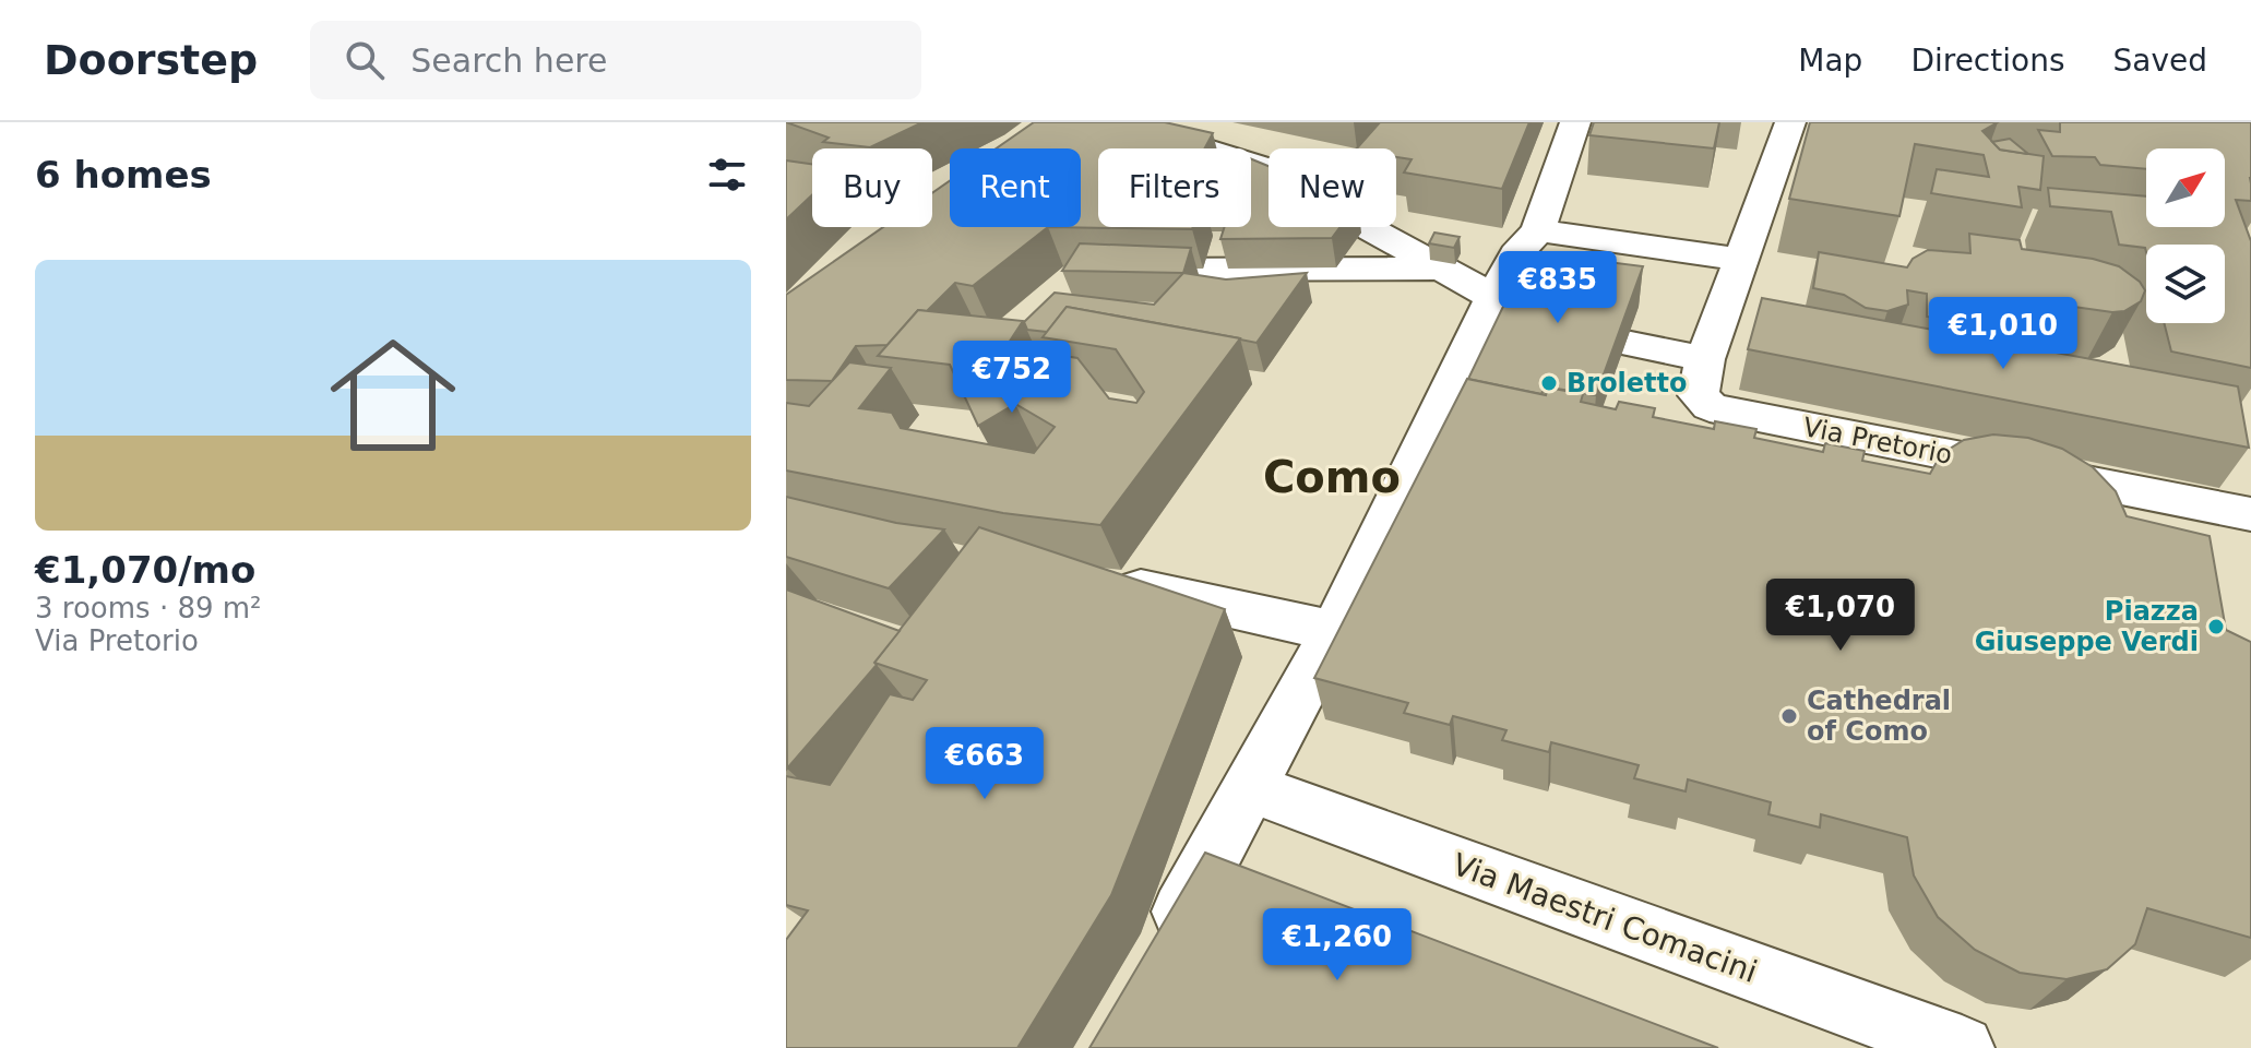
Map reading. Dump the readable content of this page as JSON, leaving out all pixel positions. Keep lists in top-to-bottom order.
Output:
{
  "streets": {
    "street": ["Via Pretorio", "Via Maestri Comacini"]
  },
  "districts": ["Como"],
  "places": ["Broletto", "Piazza Giuseppe Verdi", "Cathedral of Como"],
  "north": "top right",
  "page": {
    "header": "Doorstep",
    "search": "Search here",
    "nav": ["Map", "Directions", "Saved"],
    "heading": "6 homes",
    "chip": [
      "Buy",
      "Rent",
      "Filters",
      "New"
    ],
    "list": [
      {
        "name": "€1,070/mo",
        "note": "3 rooms · 89 m² · Via Pretorio"
      }
    ],
    "price": [
      "€835",
      "€1,010",
      "€752",
      "€1,070",
      "€663",
      "€1,260"
    ]
  }
}
